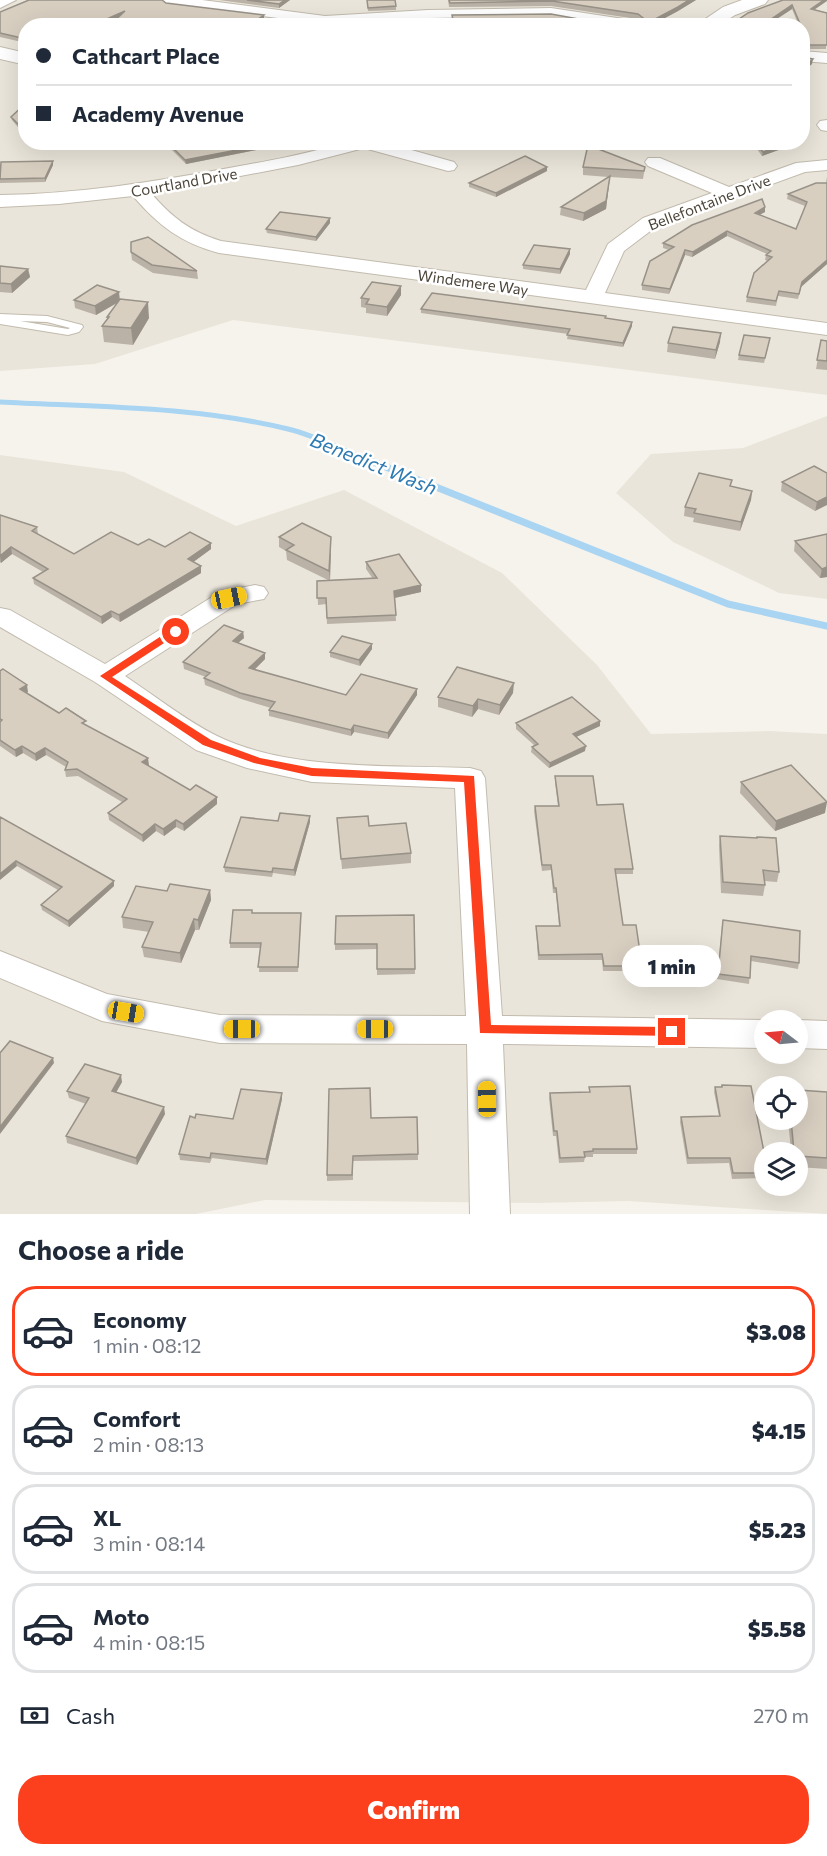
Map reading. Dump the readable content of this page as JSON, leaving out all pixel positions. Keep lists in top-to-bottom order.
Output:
{
  "streets": {
    "street": ["Courtland Drive", "Bellefontaine Drive", "Windemere Way"]
  },
  "crossings": [
    ["Courtland Drive", "Windemere Way"],
    ["Bellefontaine Drive", "Windemere Way"]
  ],
  "water": ["Benedict Wash"],
  "north": "left",
  "page": {
    "banner": ["Cathcart Place", "Academy Avenue"],
    "bubble": "1 min",
    "heading": "Choose a ride",
    "list": [
      {
        "name": "Economy",
        "note": "1 min · 08:12",
        "value": "$3.08"
      },
      {
        "name": "Comfort",
        "note": "2 min · 08:13",
        "value": "$4.15"
      },
      {
        "name": "XL",
        "note": "3 min · 08:14",
        "value": "$5.23"
      },
      {
        "name": "Moto",
        "note": "4 min · 08:15",
        "value": "$5.58"
      }
    ],
    "pay": ["Cash", "270 m"],
    "buttons": "Confirm"
  }
}
